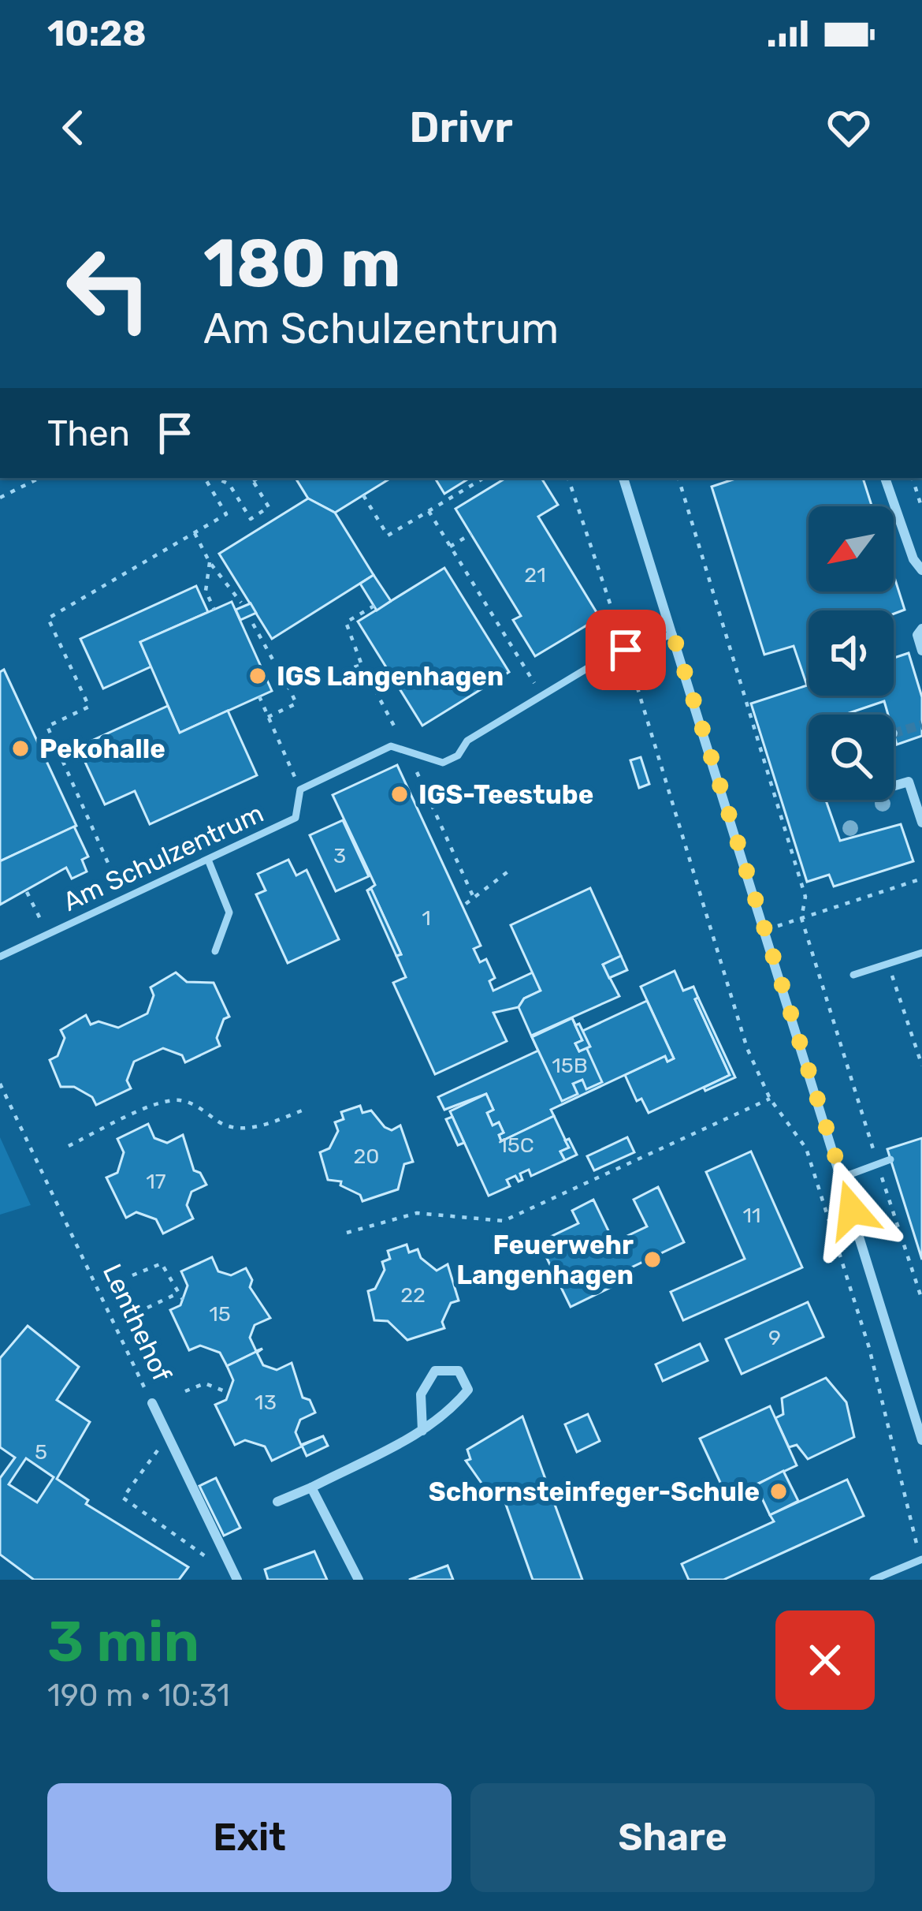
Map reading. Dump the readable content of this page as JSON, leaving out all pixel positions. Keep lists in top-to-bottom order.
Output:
{
  "streets": {
    "street": ["Lenthehof"],
    "lane": ["Am Schulzentrum"]
  },
  "places": [
    "IGS Langenhagen",
    "Pekohalle",
    "IGS-Teestube",
    "Feuerwehr Langenhagen",
    "Schornsteinfeger-Schule"
  ],
  "house_numbers": [
    "21",
    "3",
    "1",
    "15B",
    "15C",
    "20",
    "17",
    "11",
    "22",
    "15",
    "9",
    "13",
    "5"
  ],
  "north": "bottom left",
  "page": {
    "status": "10:28",
    "header": "Drivr",
    "turn": ["180 m", "Am Schulzentrum"],
    "then": "Then",
    "heading": ["3 min", "190 m · 10:31"],
    "buttons": ["Exit", "Share"]
  }
}
